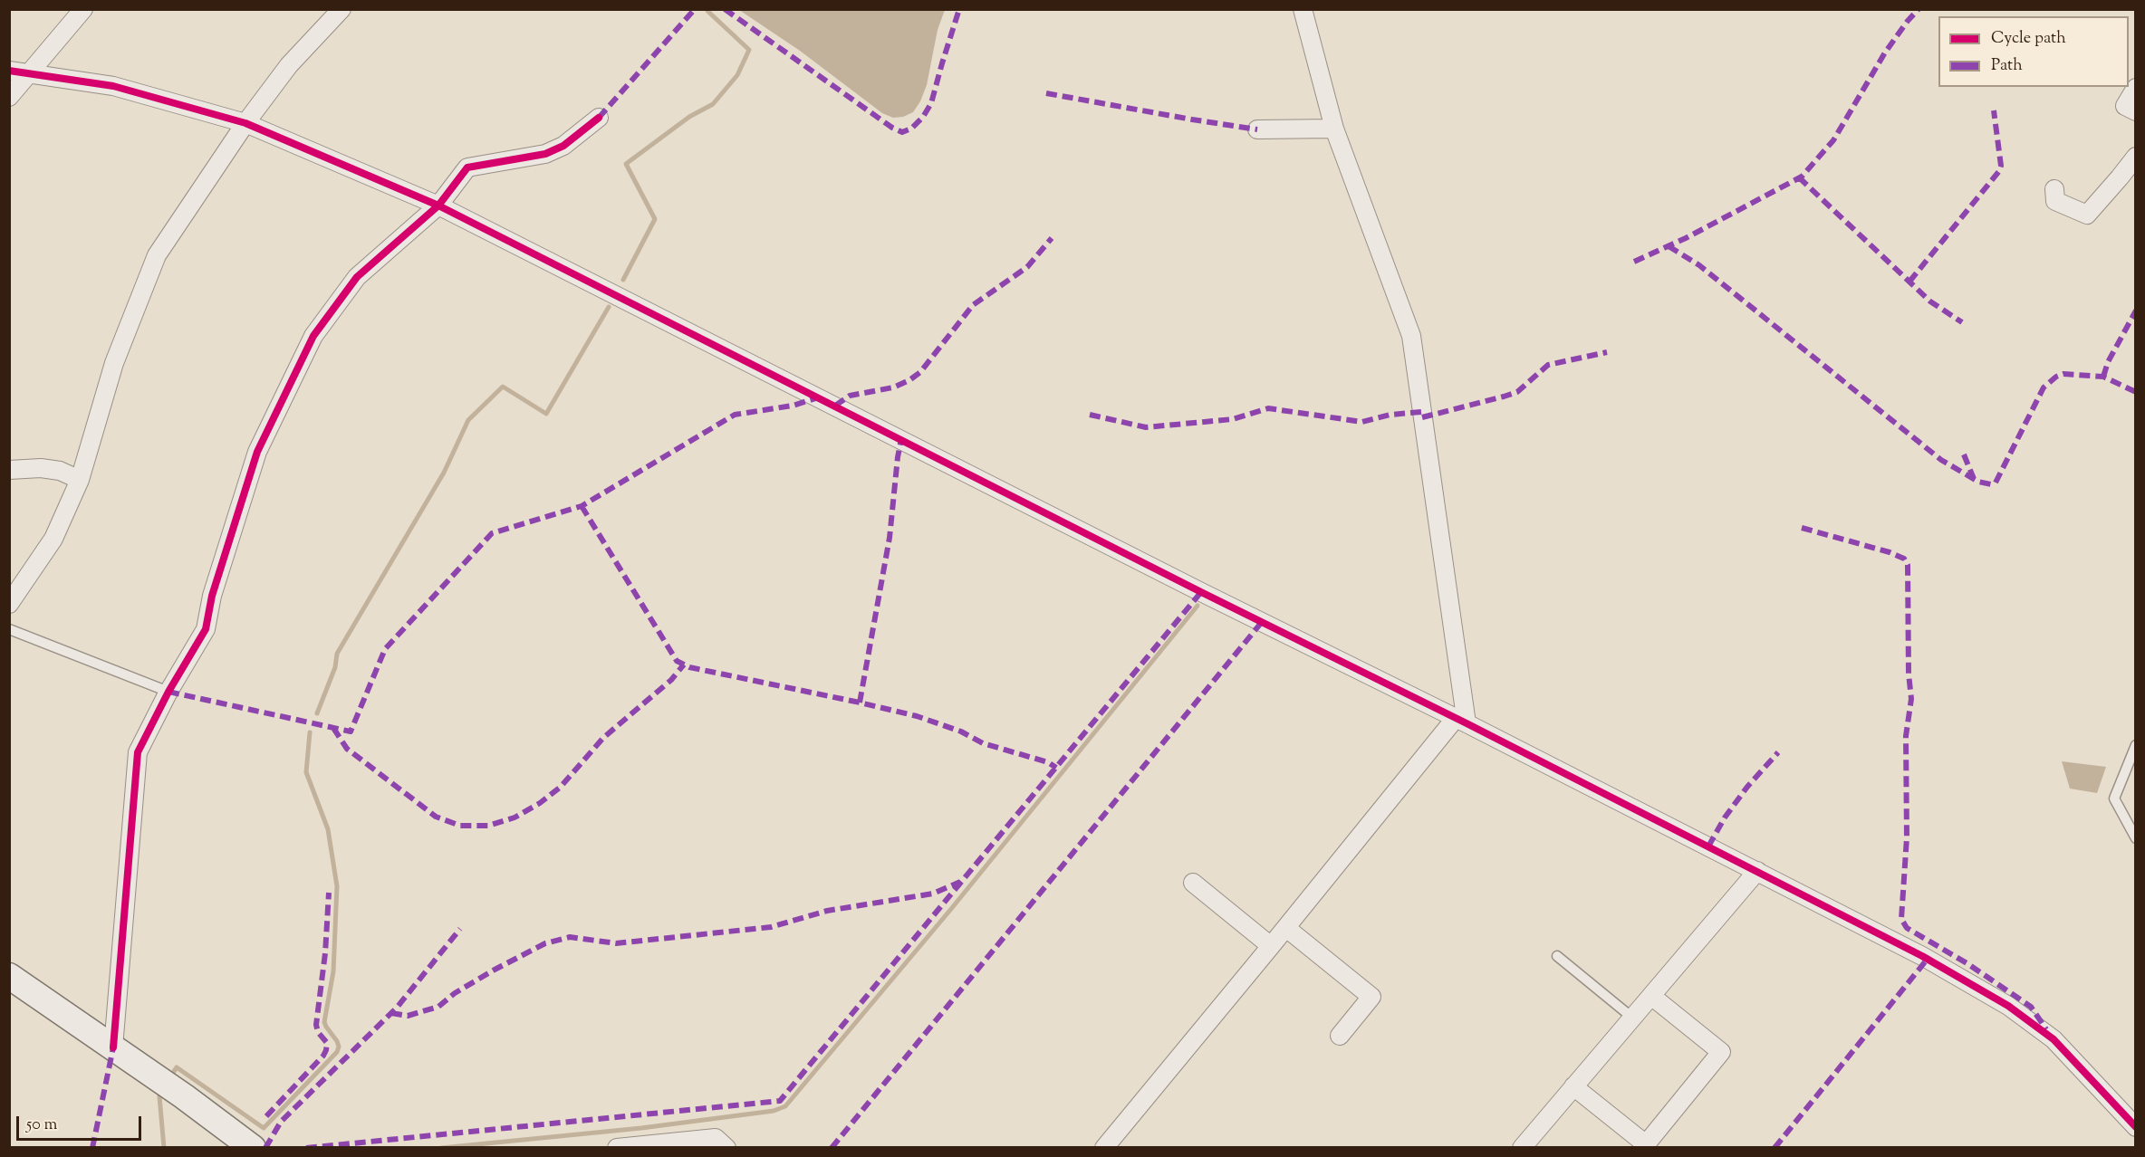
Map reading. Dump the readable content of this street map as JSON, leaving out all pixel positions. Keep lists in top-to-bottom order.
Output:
{
  "legend": ["Cycle path", "Path"],
  "scale_bar": "50 m"
}
